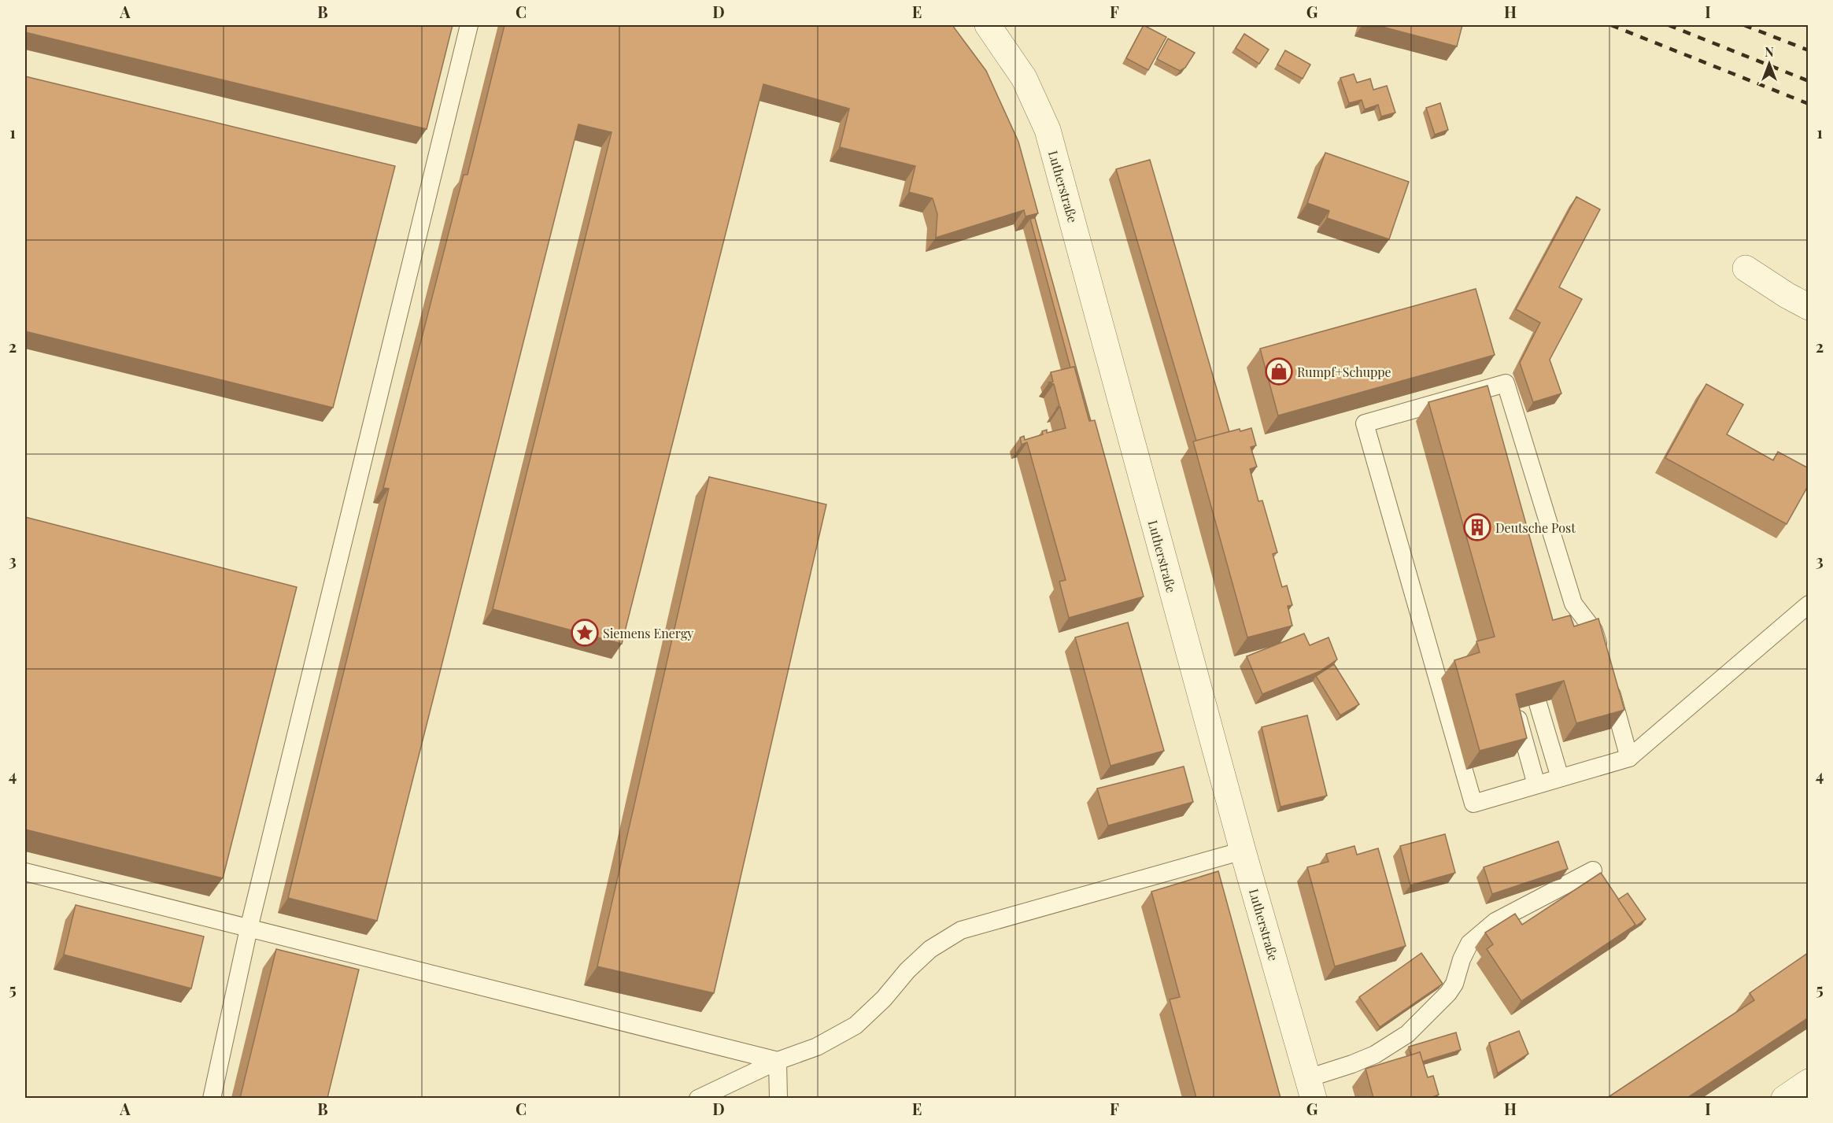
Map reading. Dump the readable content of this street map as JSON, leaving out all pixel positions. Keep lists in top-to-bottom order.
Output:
{
  "streets": {
    "street": ["Lutherstraße"]
  },
  "places": {
    "shop": ["Rumpf+Schuppe"],
    "building": ["Deutsche Post"],
    "place": ["Siemens Energy"]
  },
  "north": "top",
  "grid": {
    "columns": [
      "A",
      "B",
      "C",
      "D",
      "E",
      "F",
      "G",
      "H",
      "I"
    ],
    "rows": [
      "1",
      "2",
      "3",
      "4",
      "5"
    ]
  }
}
